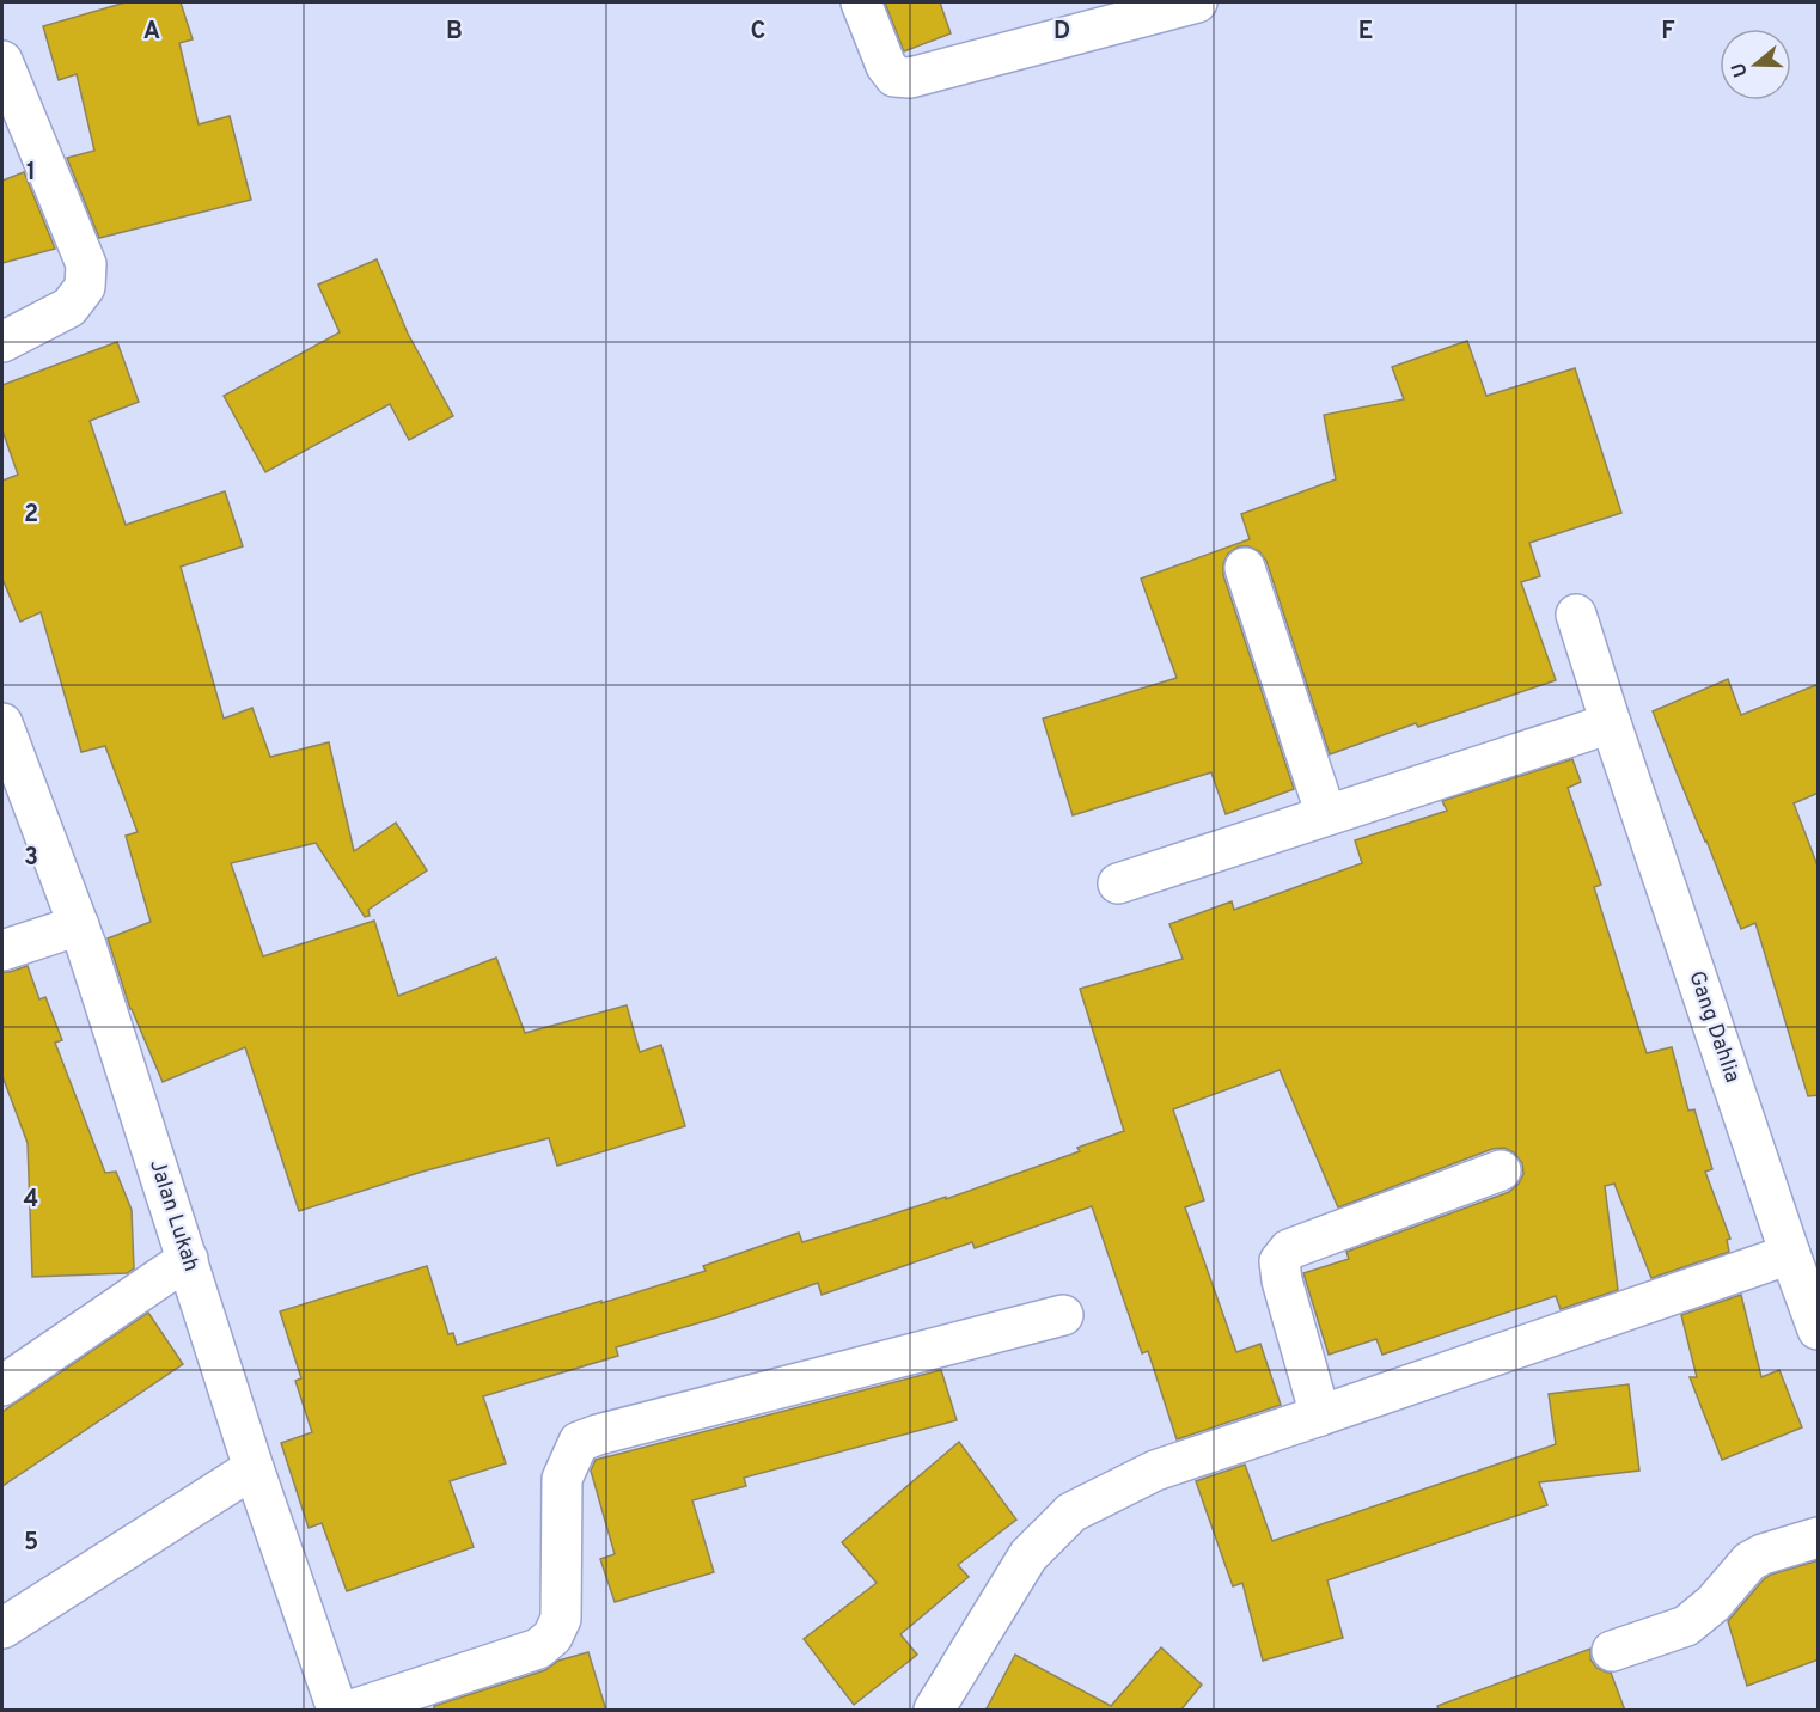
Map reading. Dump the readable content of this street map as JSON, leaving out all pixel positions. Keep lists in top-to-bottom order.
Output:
{
  "streets": {
    "street": ["Gang Dahlia", "Jalan Lukah"]
  },
  "north": "left",
  "grid": {
    "columns": [
      "A",
      "B",
      "C",
      "D",
      "E",
      "F"
    ],
    "rows": [
      "1",
      "2",
      "3",
      "4",
      "5"
    ]
  }
}
